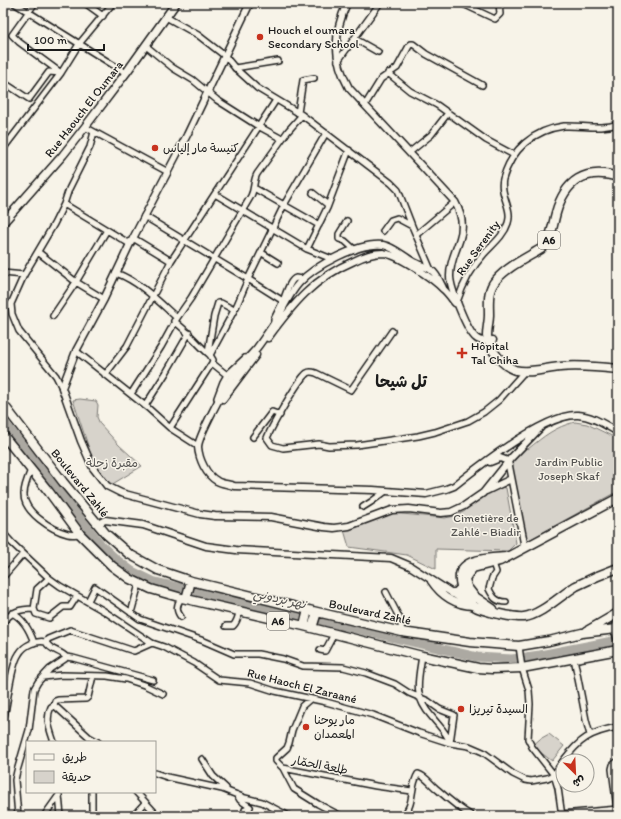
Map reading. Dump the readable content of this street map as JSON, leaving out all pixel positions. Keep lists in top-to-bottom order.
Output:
{
  "streets": {
    "highway": ["A6", "Boulevard Zahlé"],
    "main road": ["Rue Haouch El Oumara"],
    "street": ["Rue Serenity", "Rue Haoch El Zaraané", "طلعة الحمّار"]
  },
  "crossings": [
    ["A6", "Boulevard Zahlé"],
    ["Rue Haoch El Zaraané", "طلعة الحمّار"]
  ],
  "districts": ["تل شيحا"],
  "water": ["نهر بردوني"],
  "parks": ["Jardin Public Joseph Skaf", "مقبرة زحلة", "Cimetière de Zahlé - Biadir"],
  "places": {
    "other": [
      "Houch el oumara Secondary School",
      "كنيسة مار إلياس",
      "السيدة تيريزا",
      "مار يوحنا المعمدان"
    ],
    "health": ["Hôpital Tal Chiha"]
  },
  "legend": ["طريق", "حديقة"],
  "scale_bar": "100 m",
  "north": "bottom right"
}
